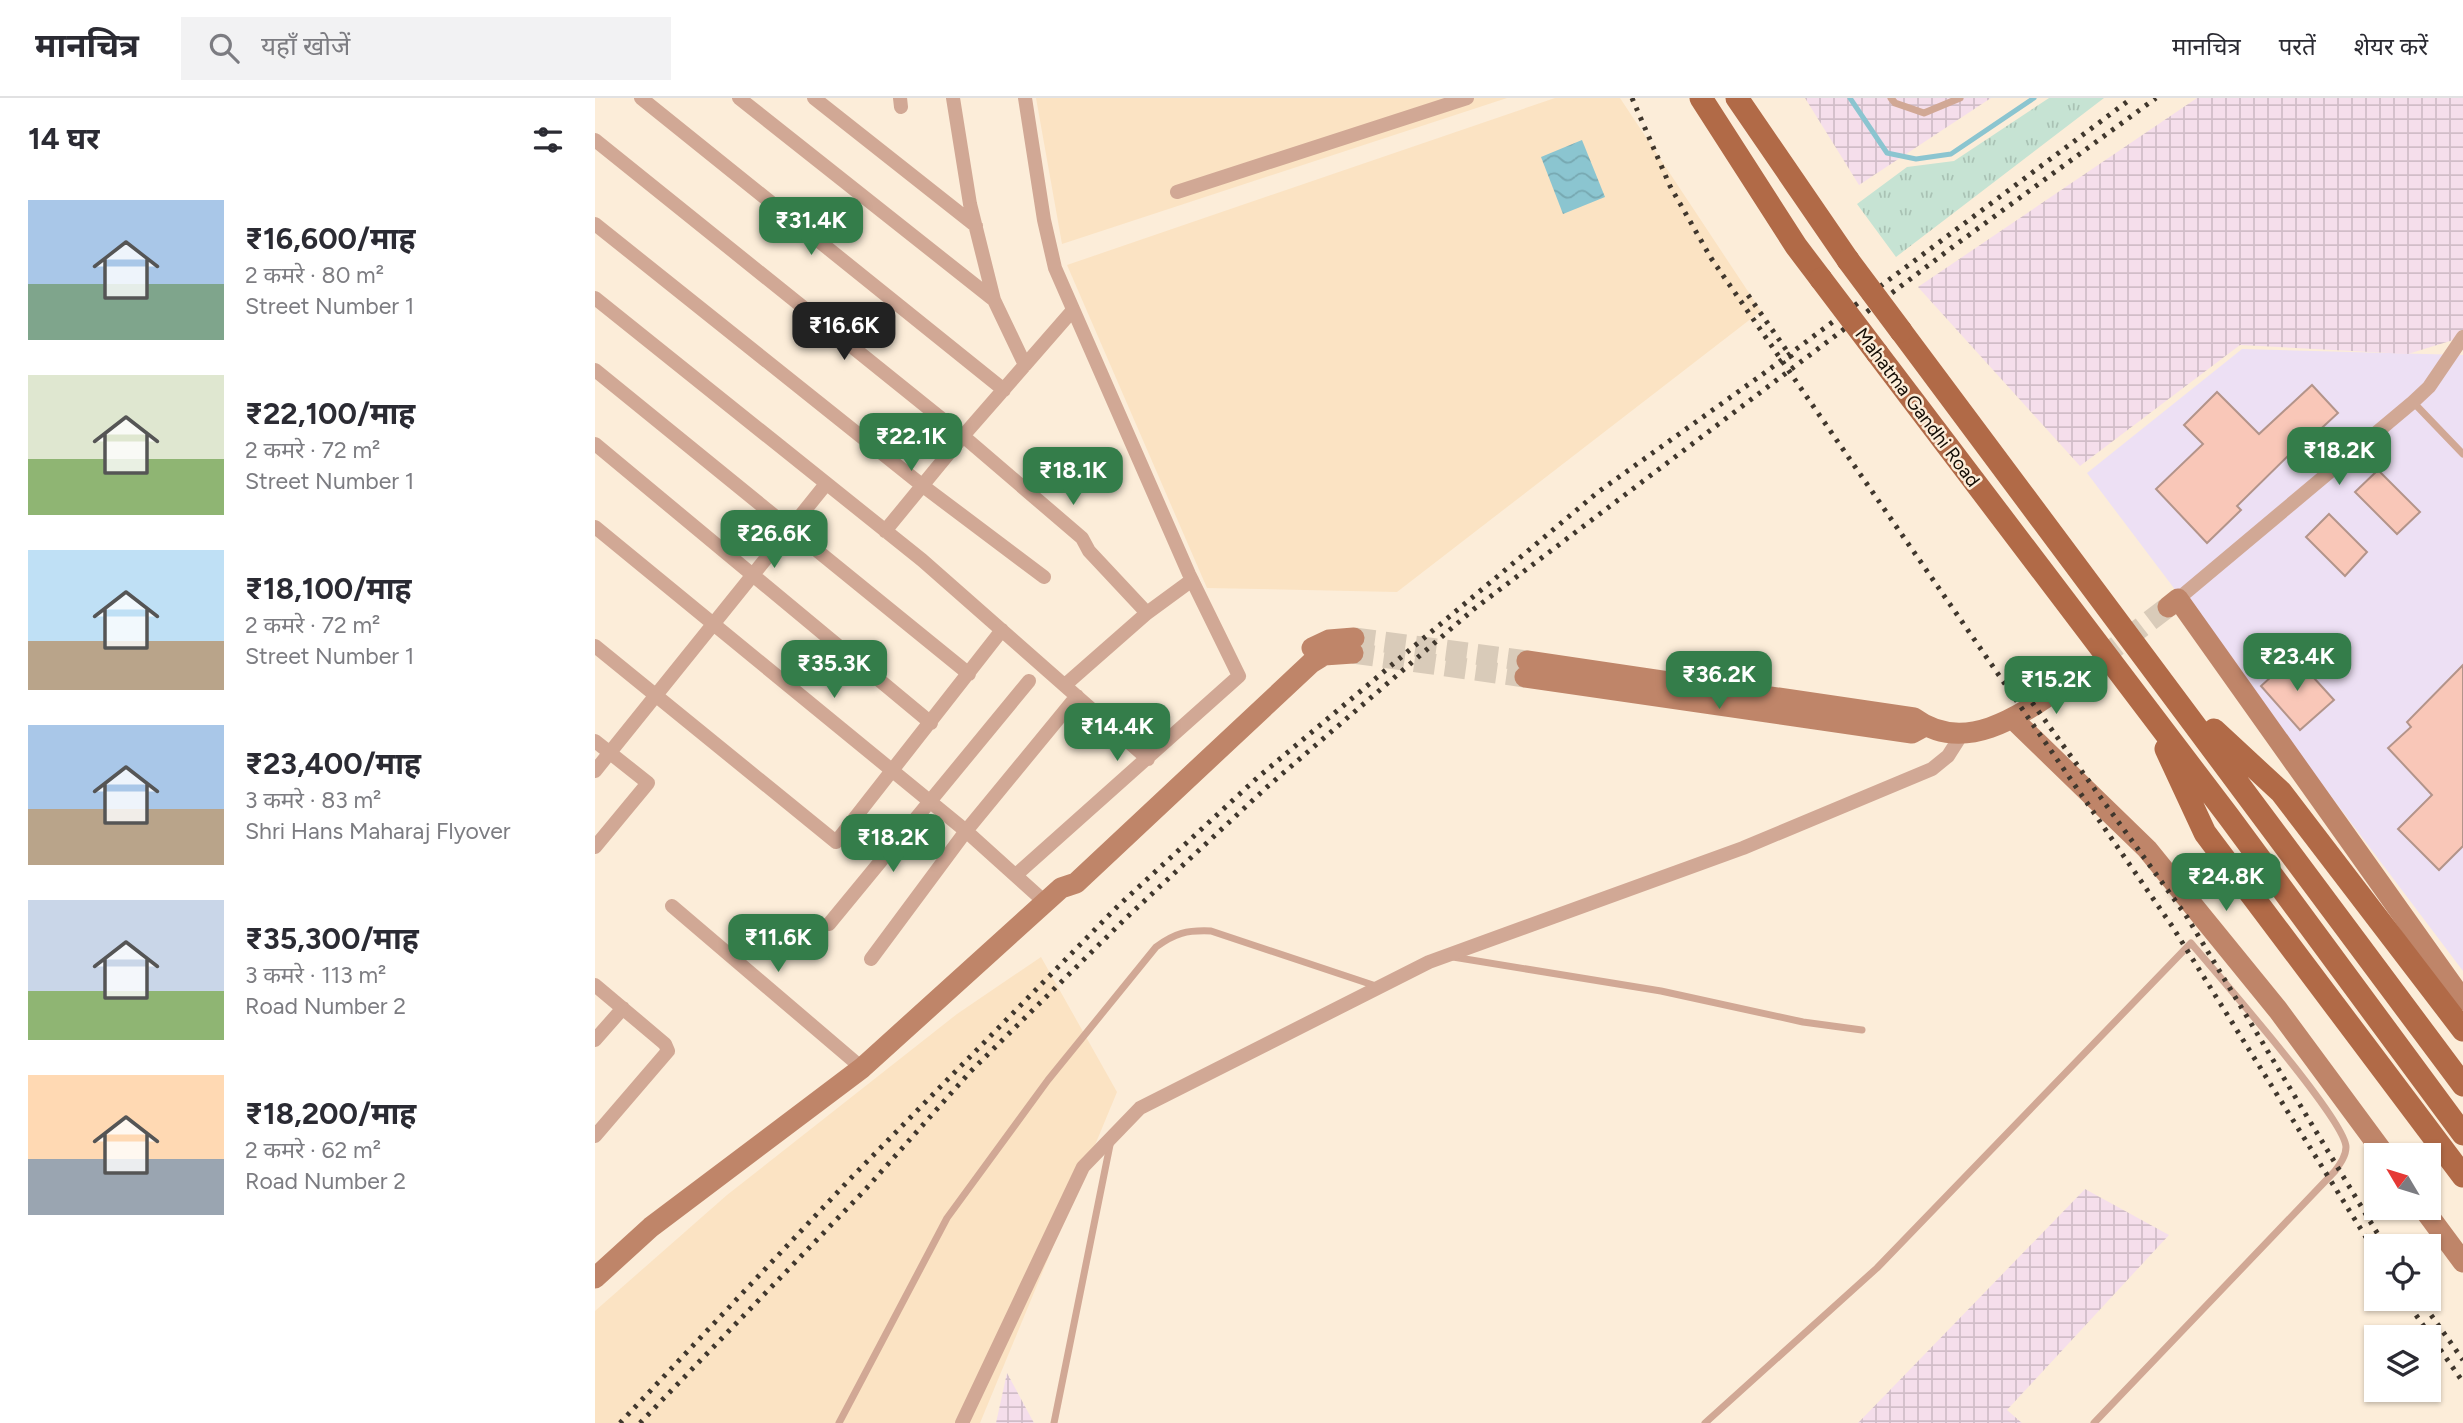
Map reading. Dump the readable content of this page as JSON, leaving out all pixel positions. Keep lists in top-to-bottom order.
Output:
{
  "streets": {
    "main road": ["Mahatma Gandhi Road"]
  },
  "north": "top left",
  "page": {
    "header": "मानचित्र",
    "search": "यहाँ खोजें",
    "nav": ["मानचित्र", "परतें", "शेयर करें"],
    "heading": "14 घर",
    "list": [
      {
        "name": "₹16,600/माह",
        "note": "2 कमरे · 80 m² · Street Number 1"
      },
      {
        "name": "₹22,100/माह",
        "note": "2 कमरे · 72 m² · Street Number 1"
      },
      {
        "name": "₹18,100/माह",
        "note": "2 कमरे · 72 m² · Street Number 1"
      },
      {
        "name": "₹23,400/माह",
        "note": "3 कमरे · 83 m² · Shri Hans Maharaj Flyover"
      },
      {
        "name": "₹35,300/माह",
        "note": "3 कमरे · 113 m² · Road Number 2"
      },
      {
        "name": "₹18,200/माह",
        "note": "2 कमरे · 62 m² · Road Number 2"
      }
    ],
    "price": [
      "₹31.4K",
      "₹16.6K",
      "₹22.1K",
      "₹18.2K",
      "₹18.1K",
      "₹26.6K",
      "₹23.4K",
      "₹35.3K",
      "₹36.2K",
      "₹15.2K",
      "₹14.4K",
      "₹18.2K",
      "₹24.8K",
      "₹11.6K"
    ]
  }
}
